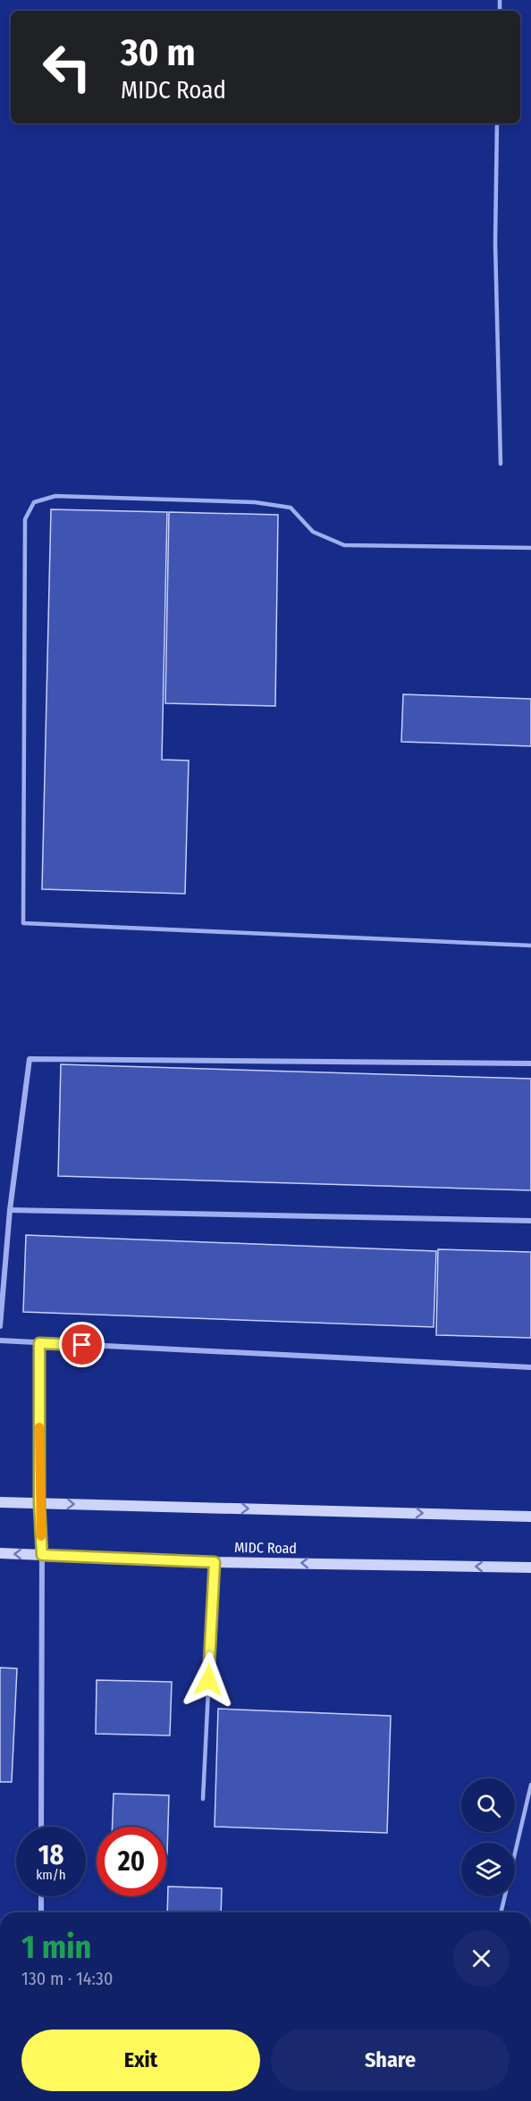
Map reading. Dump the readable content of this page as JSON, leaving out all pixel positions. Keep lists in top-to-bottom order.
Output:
{
  "streets": {
    "main road": ["MIDC Road"]
  },
  "page": {
    "turn": ["30 m", "MIDC Road"],
    "speed": "18 km/h",
    "limit": "20",
    "heading": ["1 min", "130 m · 14:30"],
    "buttons": ["Exit", "Share"]
  }
}
